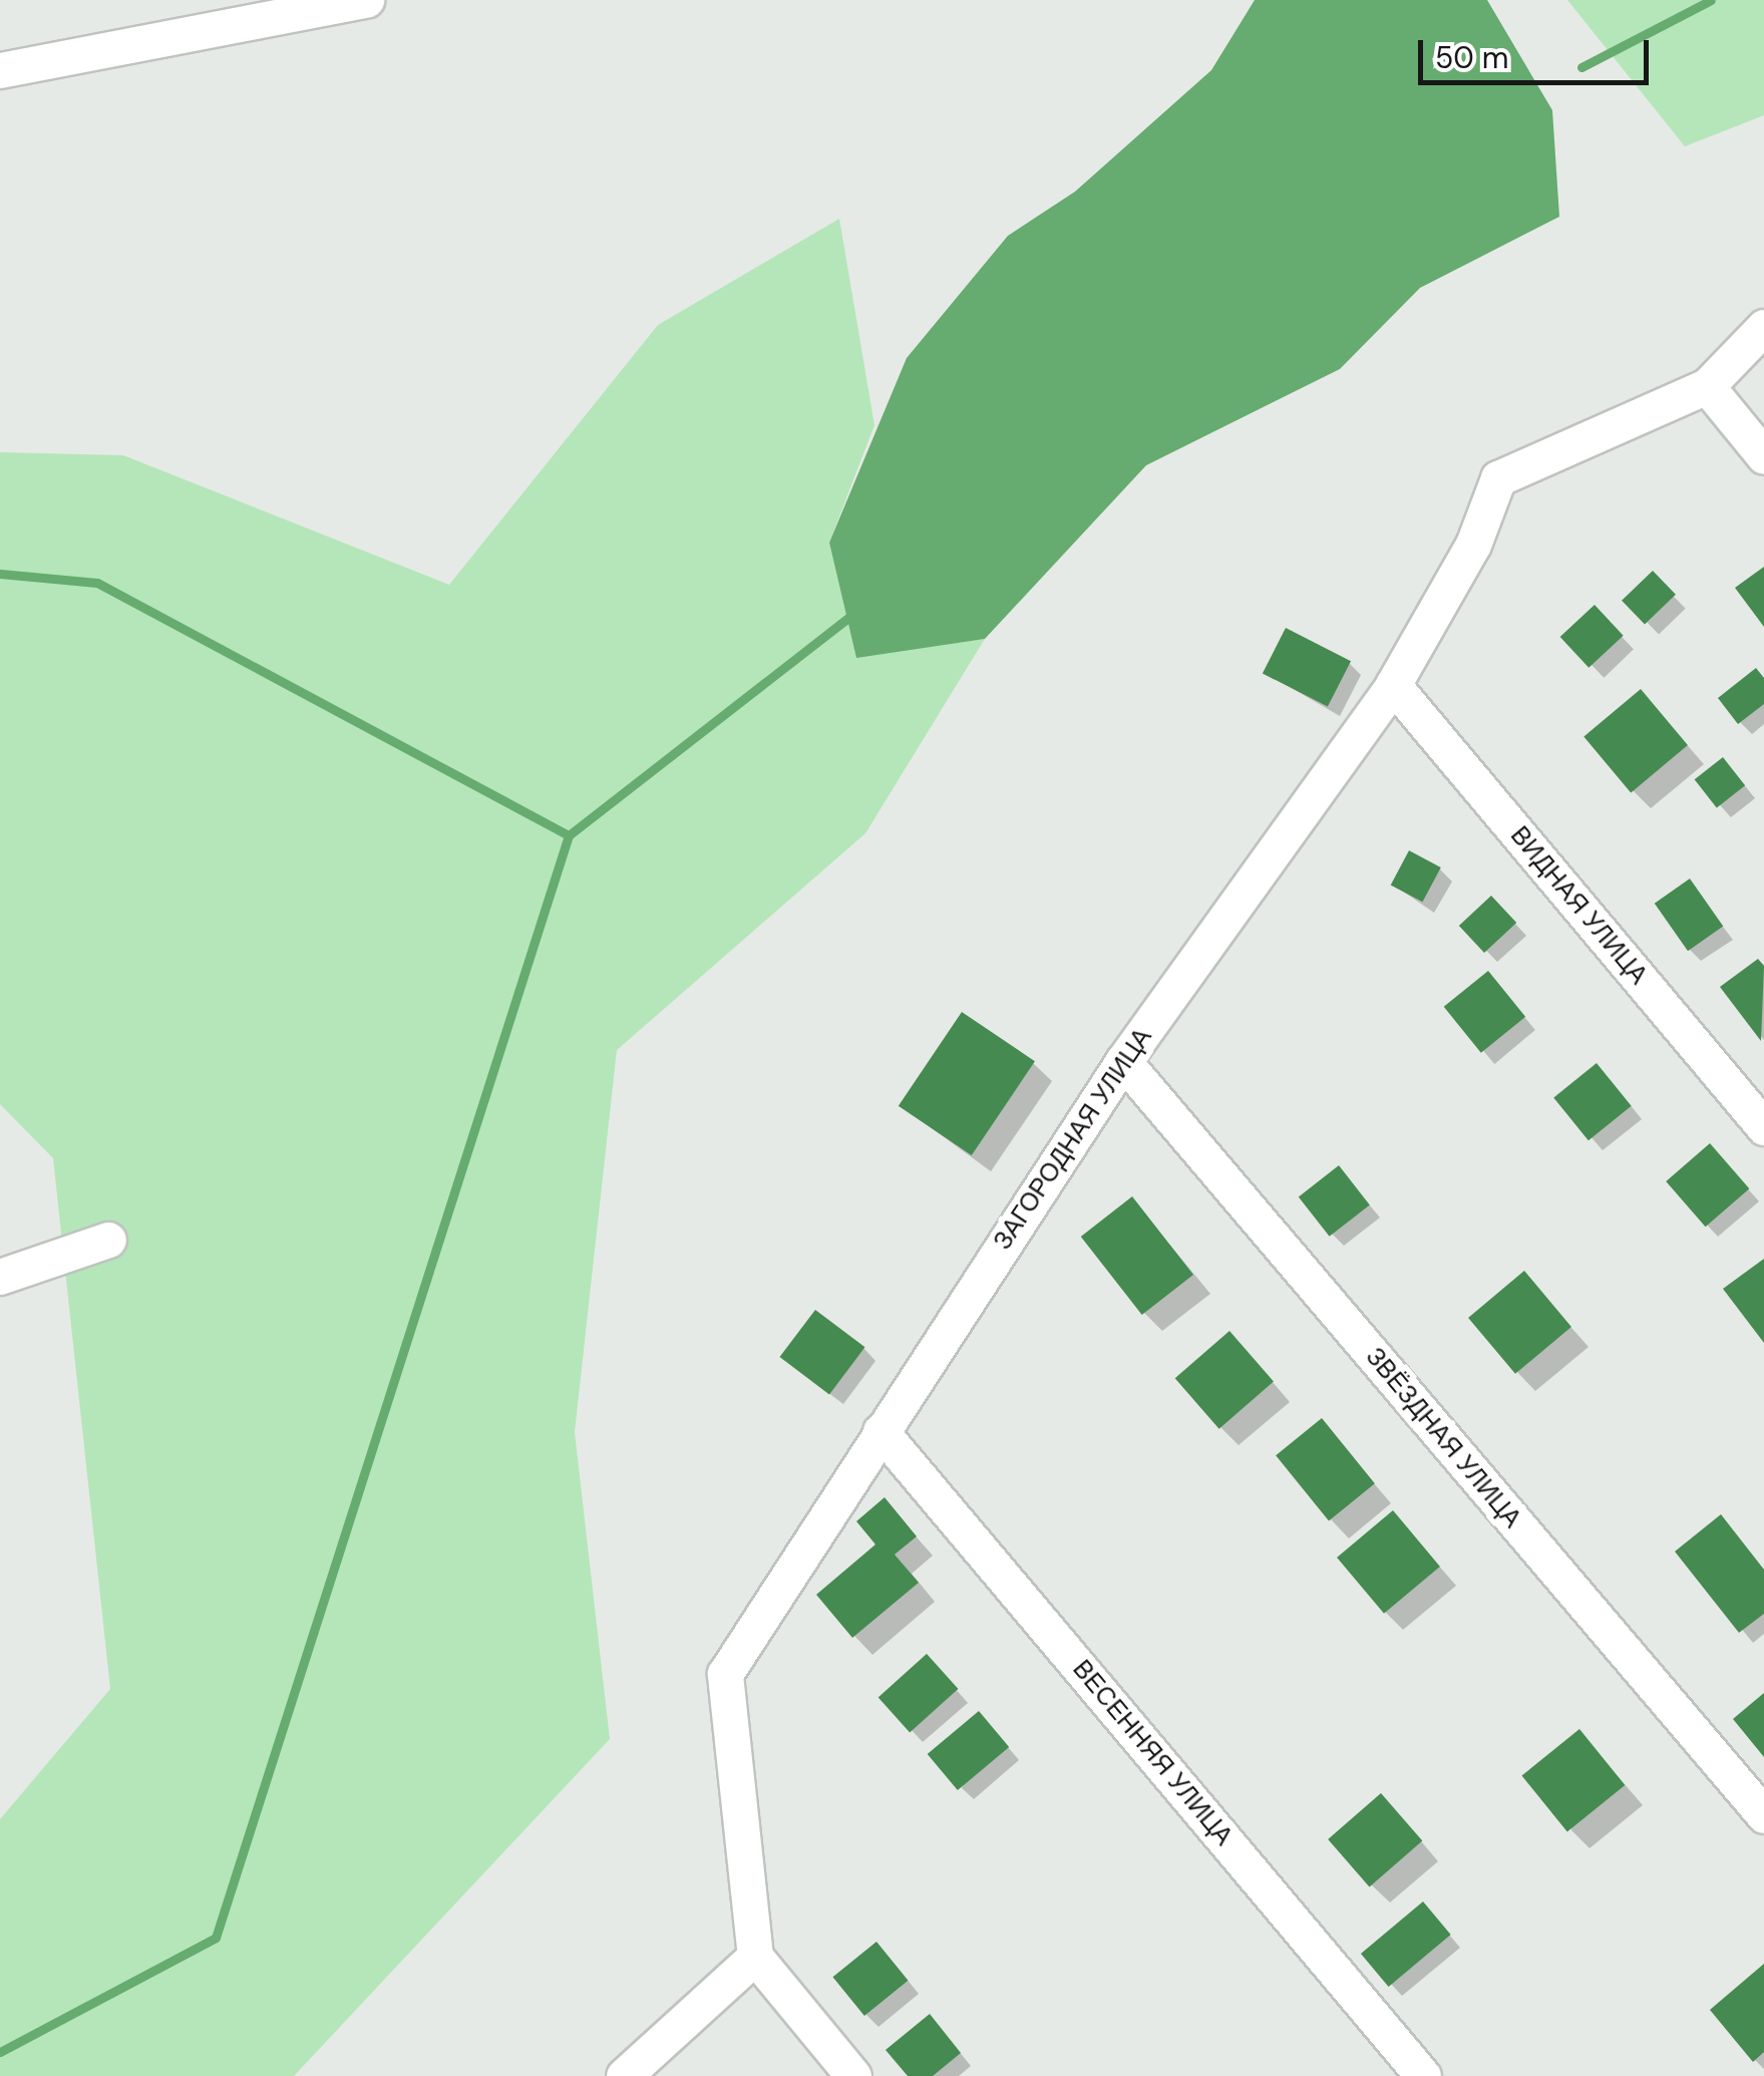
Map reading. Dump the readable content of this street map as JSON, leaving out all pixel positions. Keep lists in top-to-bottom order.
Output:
{
  "streets": {
    "street": [
      "ВИДНАЯ УЛИЦА",
      "ЗАГОРОДНАЯ УЛИЦА",
      "ЗВЁЗДНАЯ УЛИЦА",
      "ВЕСЕННЯЯ УЛИЦА"
    ]
  },
  "crossings": [
    ["ВИДНАЯ УЛИЦА", "ЗАГОРОДНАЯ УЛИЦА"],
    ["ЗАГОРОДНАЯ УЛИЦА", "ЗВЁЗДНАЯ УЛИЦА"],
    ["ЗАГОРОДНАЯ УЛИЦА", "ВЕСЕННЯЯ УЛИЦА"]
  ],
  "scale_bar": "50 m"
}
